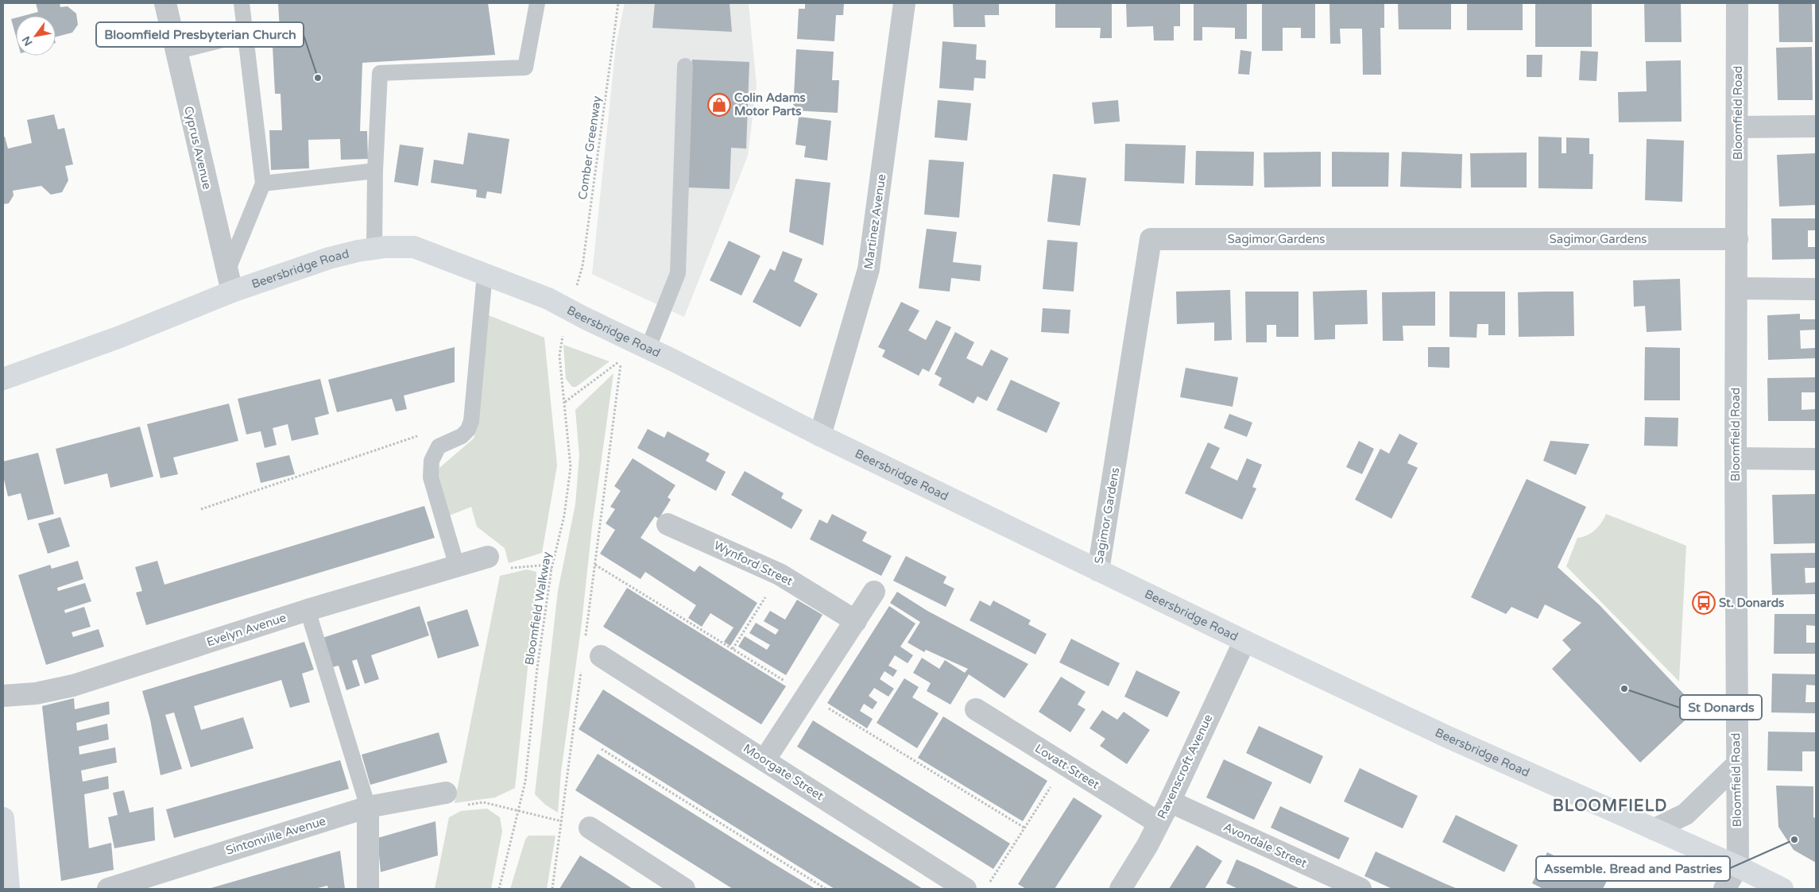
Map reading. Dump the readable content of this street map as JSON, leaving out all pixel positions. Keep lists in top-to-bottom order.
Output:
{
  "streets": {
    "main road": ["Beersbridge Road"],
    "street": [
      "Bloomfield Road",
      "Cyprus Avenue",
      "Martinez Avenue",
      "Sagimor Gardens",
      "Wynford Street",
      "Evelyn Avenue",
      "Lovatt Street",
      "Ravenscroft Avenue",
      "Moorgate Street",
      "Sintonville Avenue",
      "Avondale Street"
    ],
    "path": ["Comber Greenway", "Bloomfield Walkway"]
  },
  "crossings": [
    ["Bloomfield Road", "Sagimor Gardens"],
    ["Bloomfield Road", "Beersbridge Road"],
    ["Cyprus Avenue", "Beersbridge Road"],
    ["Martinez Avenue", "Beersbridge Road"],
    ["Sagimor Gardens", "Beersbridge Road"],
    ["Beersbridge Road", "Ravenscroft Avenue"],
    ["Lovatt Street", "Ravenscroft Avenue"],
    ["Ravenscroft Avenue", "Avondale Street"]
  ],
  "districts": ["BLOOMFIELD"],
  "places": {
    "other": ["Bloomfield Presbyterian Church", "St Donards", "Assemble. Bread and Pastries"],
    "shop": ["Colin Adams Motor Parts"],
    "bus stop": ["St. Donards"]
  },
  "north": "bottom left"
}
